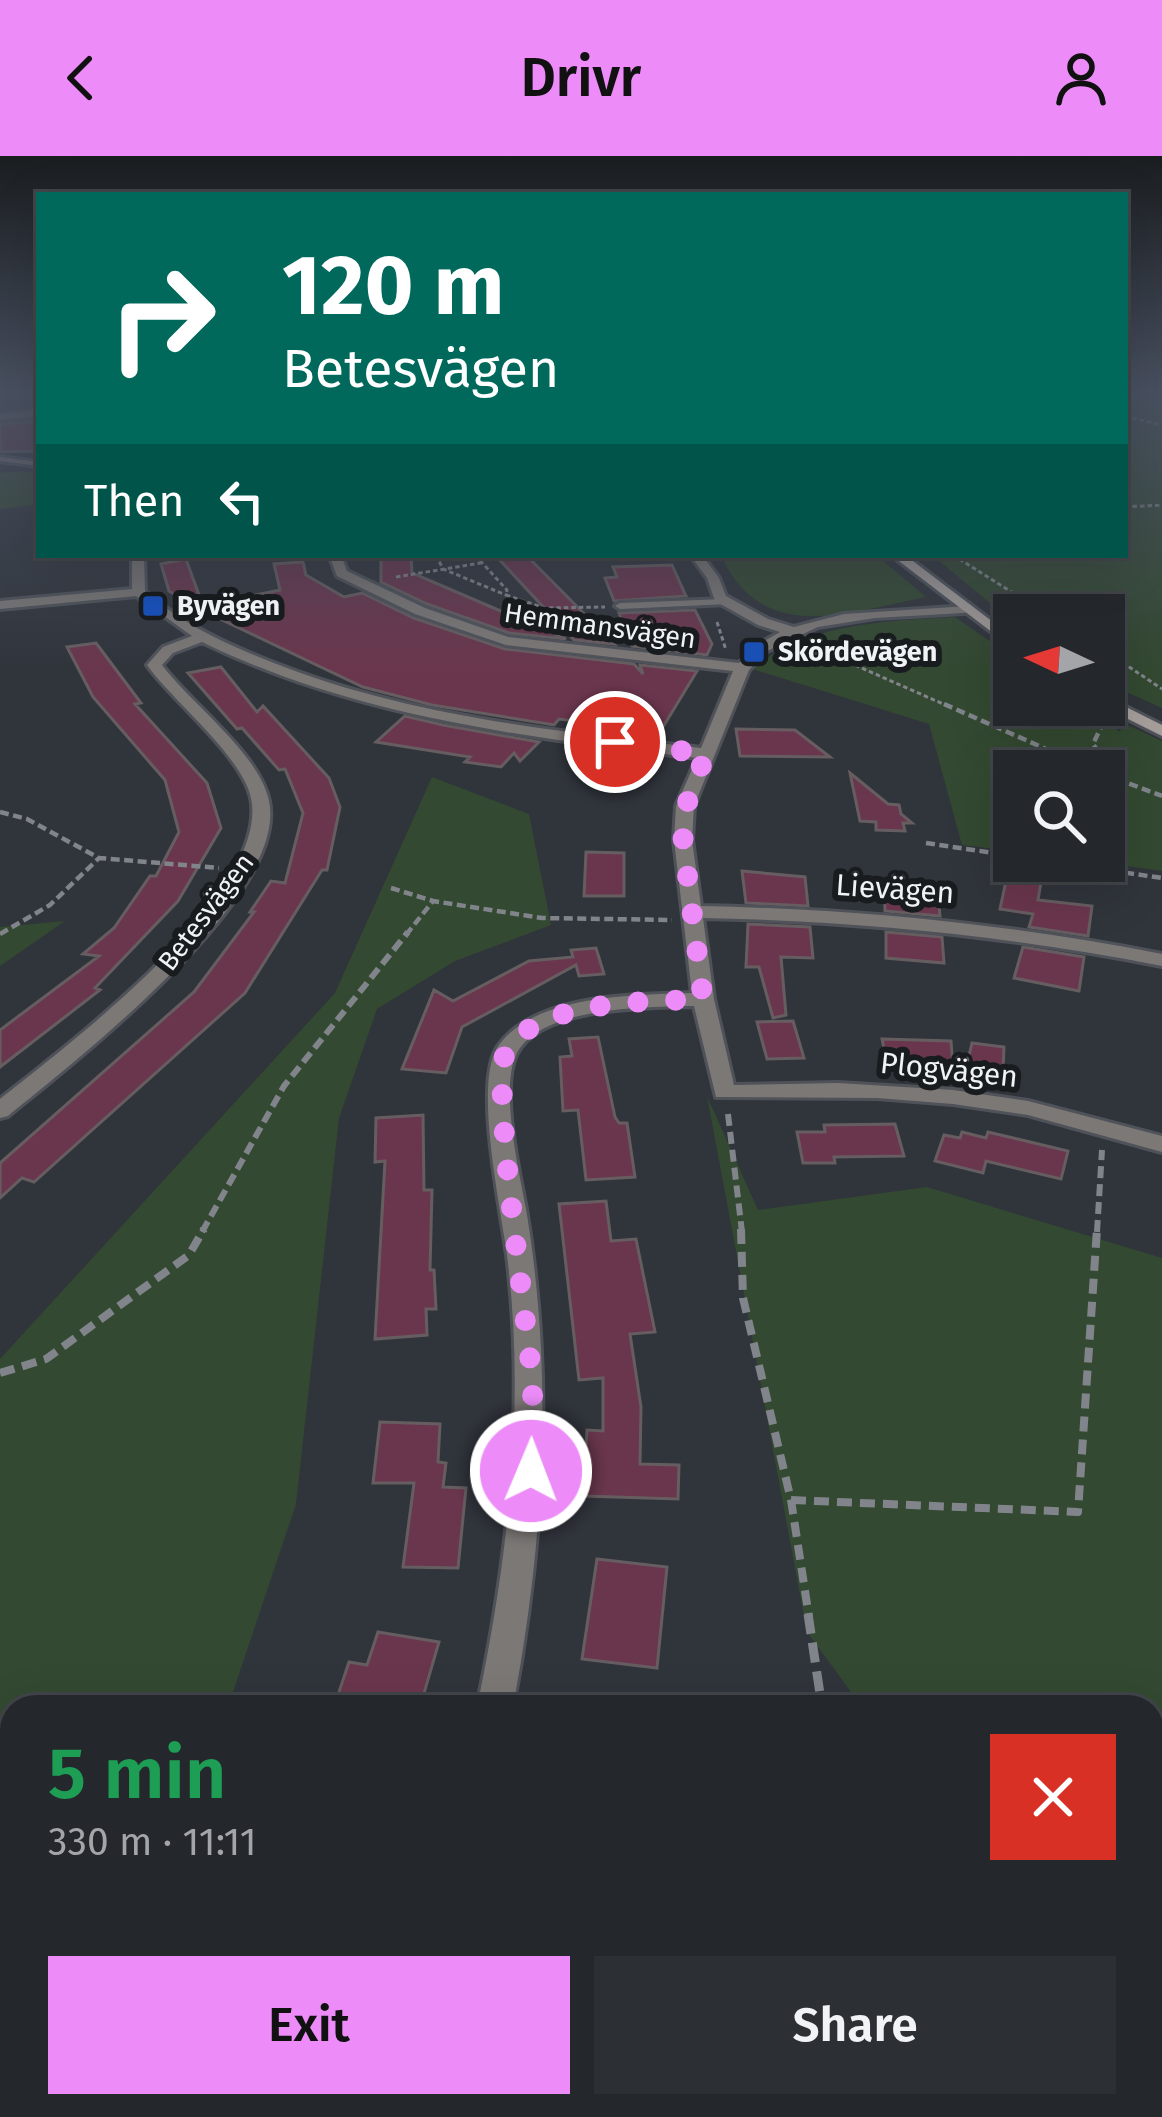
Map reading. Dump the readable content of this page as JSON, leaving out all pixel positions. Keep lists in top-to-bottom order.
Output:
{
  "streets": {
    "street": [
      "Hemmansvägen",
      "Lievägen",
      "Betesvägen",
      "Plogvägen"
    ]
  },
  "places": {
    "transit": ["Byvägen", "Skördevägen"]
  },
  "north": "left",
  "page": {
    "header": "Drivr",
    "turn": ["120 m", "Betesvägen"],
    "then": "Then",
    "heading": ["5 min", "330 m · 11:11"],
    "buttons": ["Exit", "Share"]
  }
}
